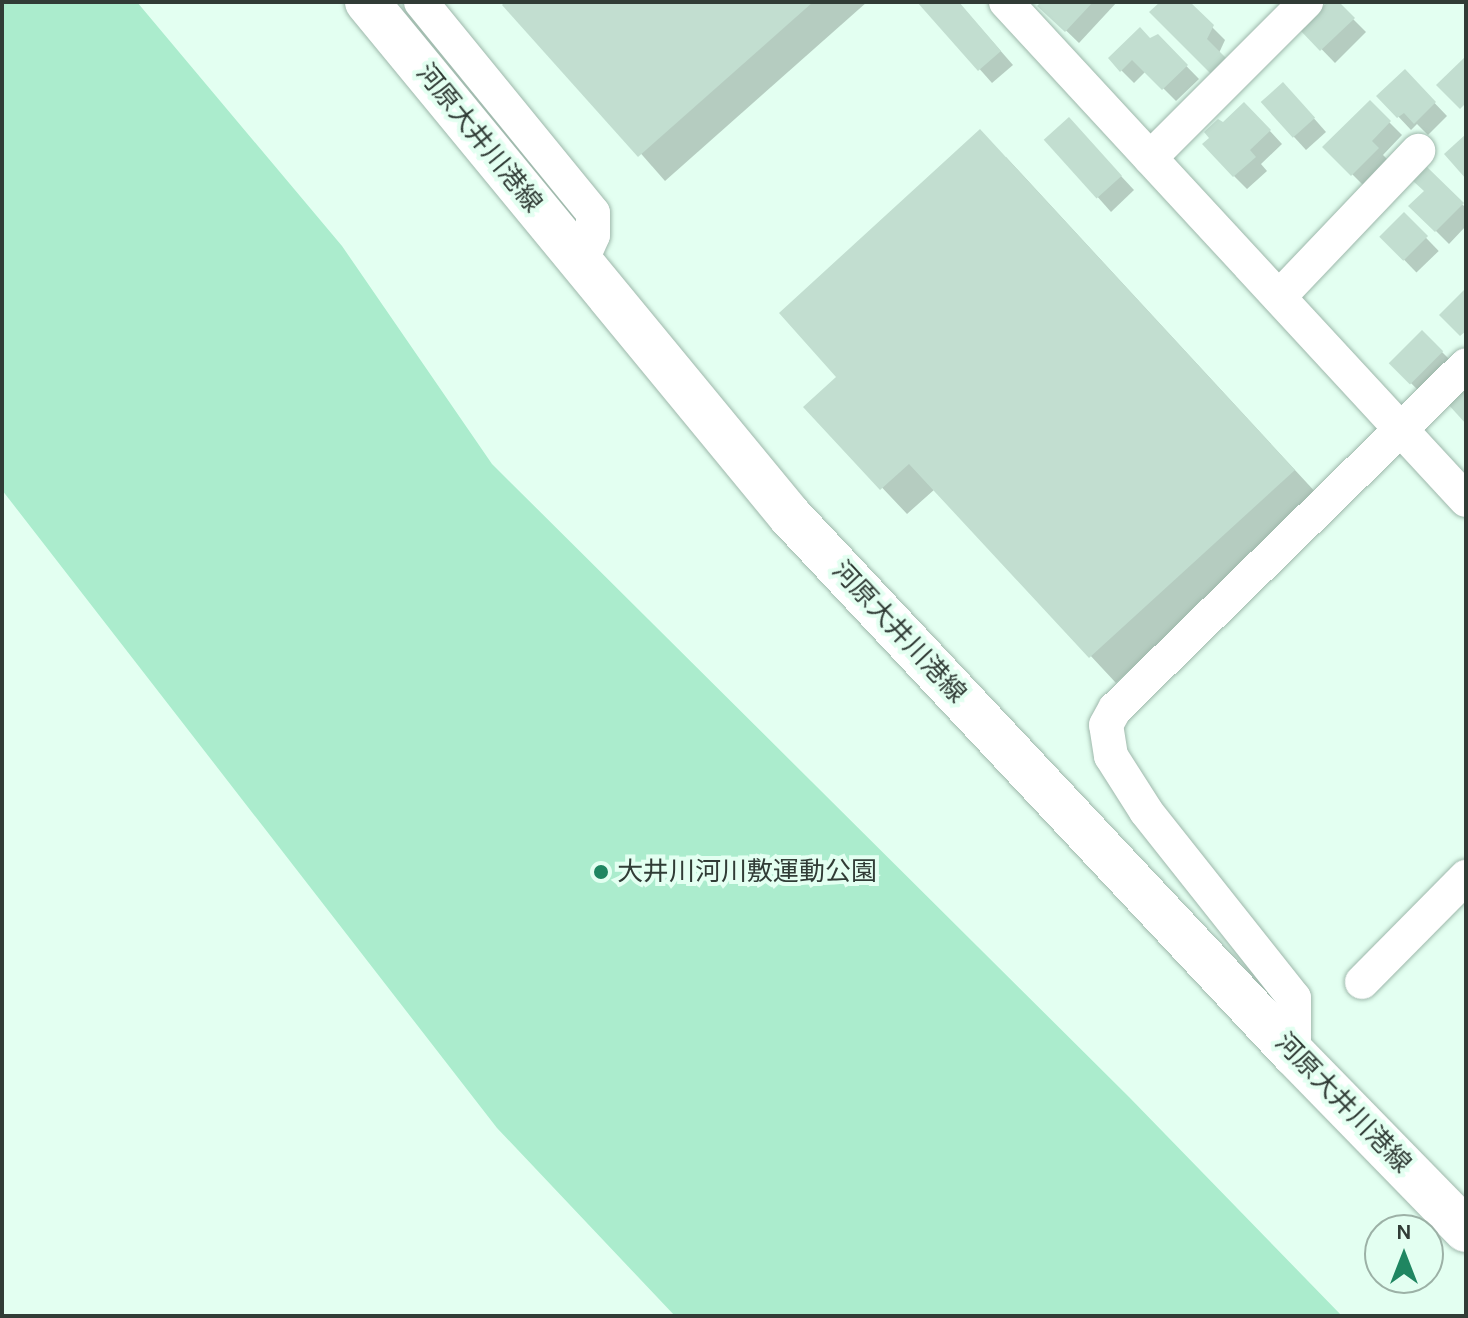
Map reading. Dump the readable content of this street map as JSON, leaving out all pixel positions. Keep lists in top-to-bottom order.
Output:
{
  "streets": {
    "main road": ["河原大井川港線"]
  },
  "places": ["大井川河川敷運動公園"],
  "north": "top"
}
